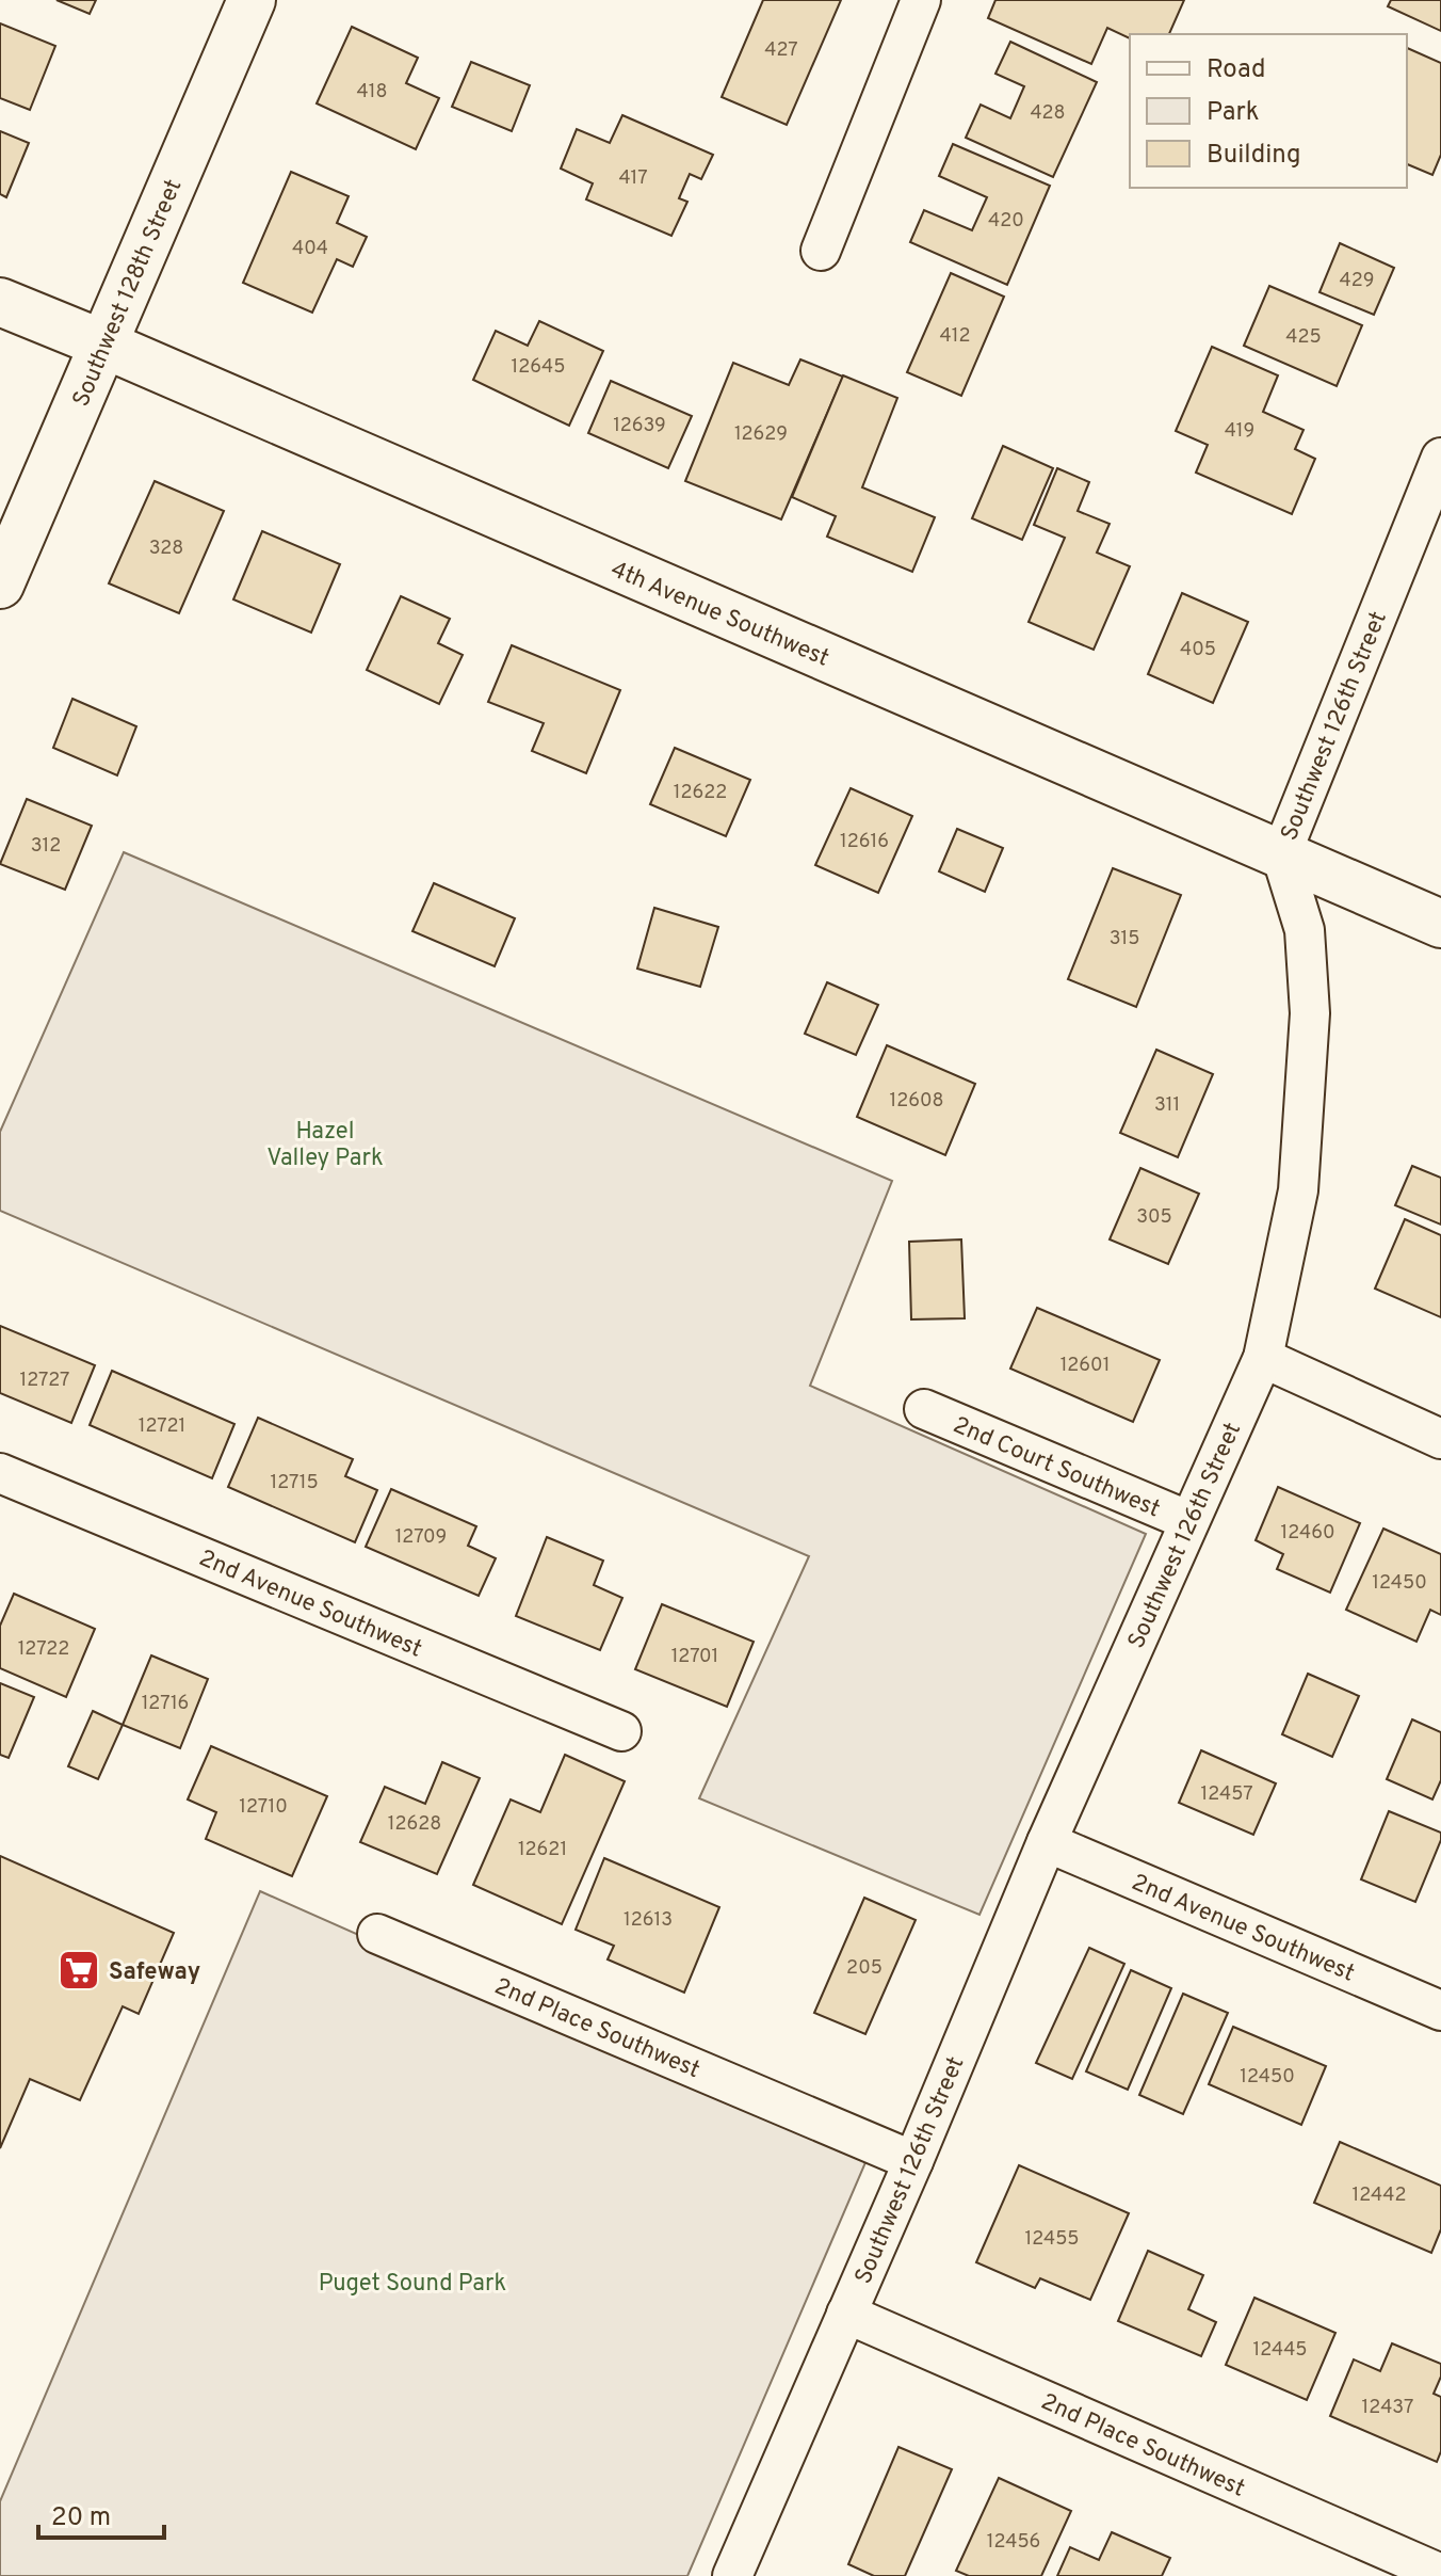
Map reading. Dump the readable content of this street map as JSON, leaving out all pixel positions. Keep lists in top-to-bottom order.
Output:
{
  "streets": {
    "street": [
      "Southwest 128th Street",
      "4th Avenue Southwest",
      "Southwest 126th Street",
      "2nd Court Southwest",
      "2nd Avenue Southwest",
      "2nd Place Southwest"
    ]
  },
  "crossings": [
    ["Southwest 128th Street", "4th Avenue Southwest"],
    ["4th Avenue Southwest", "Southwest 126th Street"],
    ["Southwest 126th Street", "2nd Court Southwest"],
    ["Southwest 126th Street", "2nd Avenue Southwest"],
    ["Southwest 126th Street", "2nd Place Southwest"]
  ],
  "parks": ["Hazel Valley Park", "Puget Sound Park"],
  "places": {
    "supermarket": ["Safeway"]
  },
  "house_numbers": [
    "427",
    "418",
    "428",
    "417",
    "420",
    "404",
    "429",
    "412",
    "425",
    "12645",
    "12639",
    "419",
    "12629",
    "328",
    "405",
    "12622",
    "12616",
    "312",
    "315",
    "12608",
    "311",
    "305",
    "12601",
    "12727",
    "12721",
    "12715",
    "12460",
    "12709",
    "12450",
    "12722",
    "12701",
    "12716",
    "12457",
    "12710",
    "12628",
    "12621",
    "12613",
    "205",
    "12450",
    "12442",
    "12455",
    "12445",
    "12437",
    "12456"
  ],
  "legend": ["Road", "Park", "Building"],
  "scale_bar": "20 m"
}
